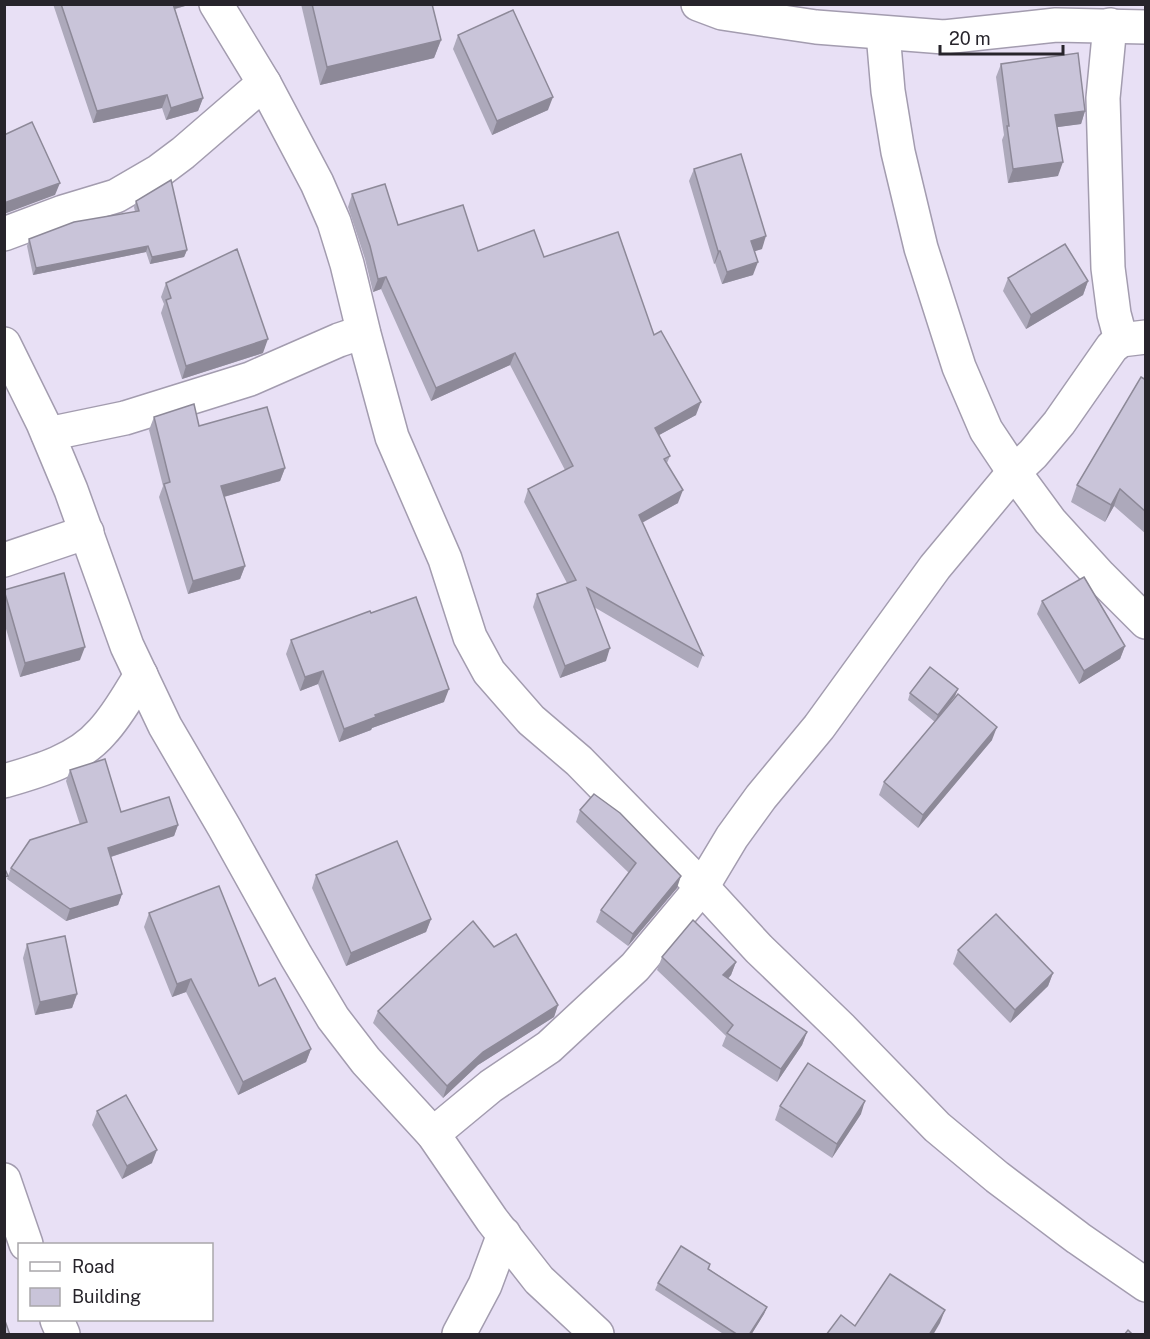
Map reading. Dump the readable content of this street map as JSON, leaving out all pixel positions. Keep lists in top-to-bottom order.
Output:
{
  "legend": ["Road", "Building"],
  "scale_bar": "20 m"
}
